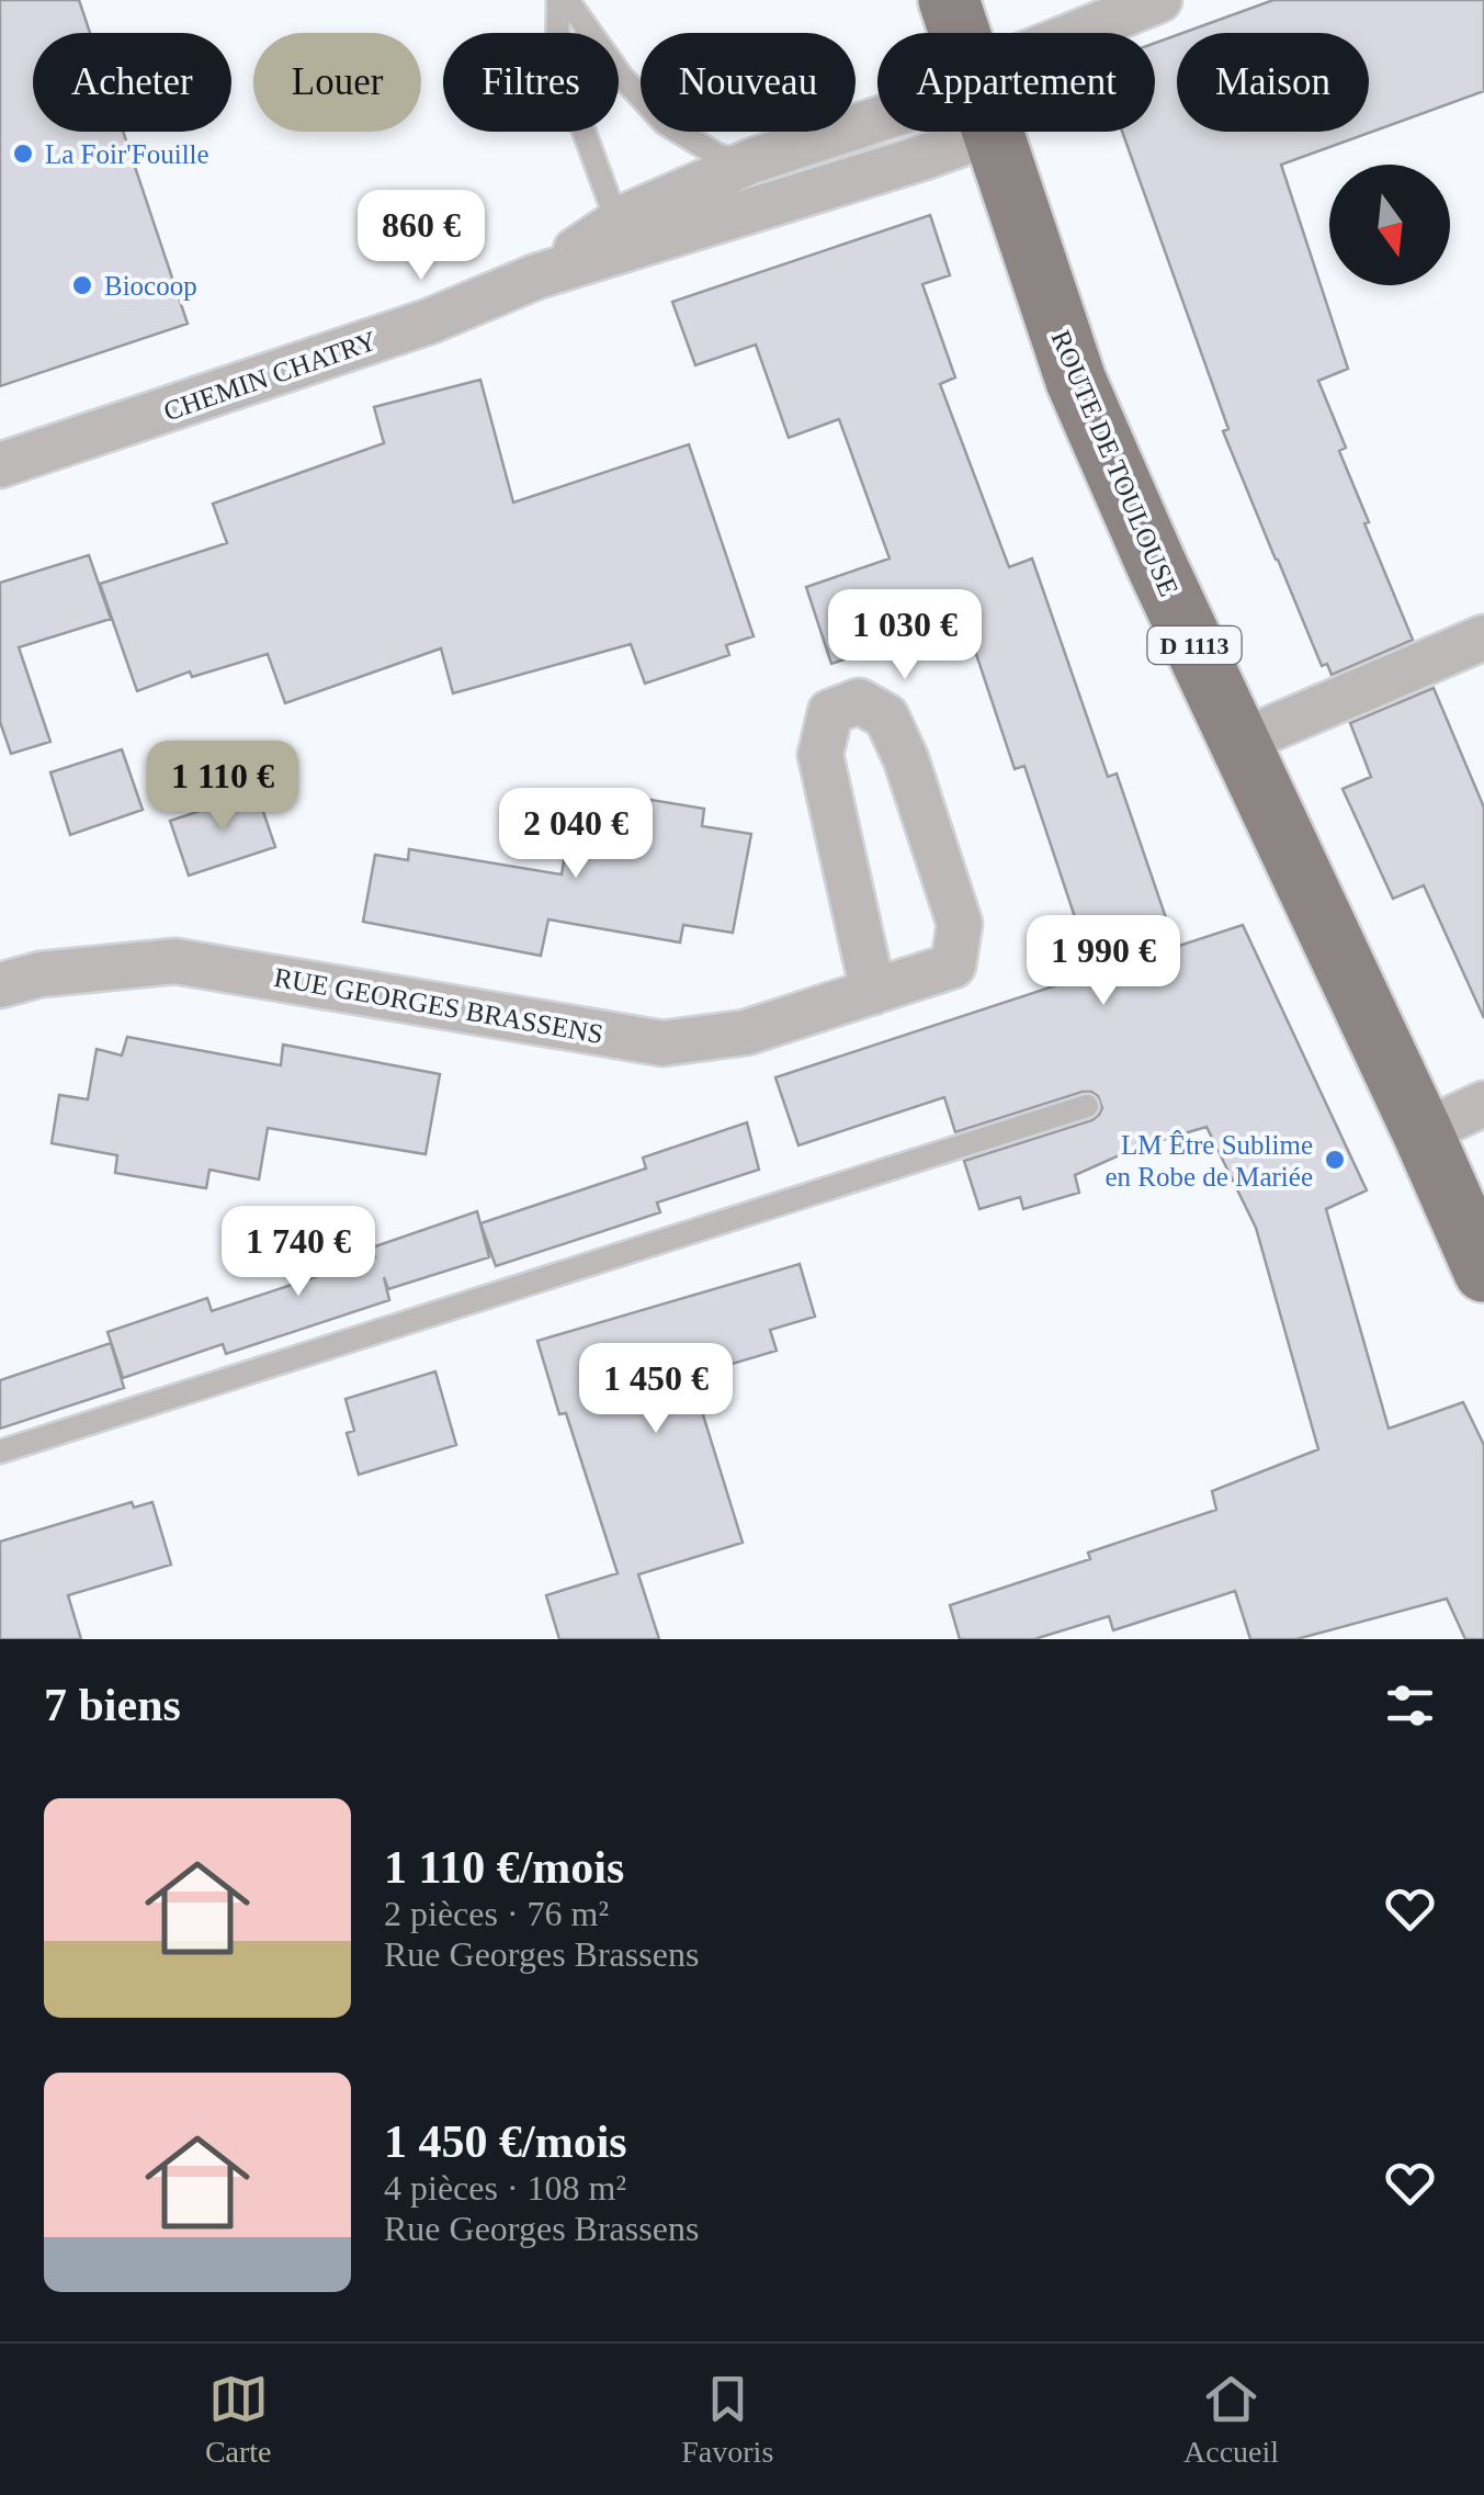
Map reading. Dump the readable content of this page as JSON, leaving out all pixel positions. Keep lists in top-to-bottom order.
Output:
{
  "streets": {
    "main road": ["ROUTE DE TOULOUSE", "D 1113"],
    "street": ["CHEMIN CHATRY", "RUE GEORGES BRASSENS"]
  },
  "places": ["La Foir'Fouille", "Biocoop", "LM Être Sublime en Robe de Mariée"],
  "north": "bottom",
  "page": {
    "chip": [
      "Acheter",
      "Louer",
      "Filtres",
      "Nouveau",
      "Appartement",
      "Maison"
    ],
    "price": [
      "860 €",
      "1 030 €",
      "1 110 €",
      "2 040 €",
      "1 990 €",
      "1 740 €",
      "1 450 €"
    ],
    "heading": "7 biens",
    "list": [
      {
        "name": "1 110 €/mois",
        "note": "2 pièces · 76 m² · Rue Georges Brassens"
      },
      {
        "name": "1 450 €/mois",
        "note": "4 pièces · 108 m² · Rue Georges Brassens"
      }
    ],
    "tabs": ["Carte", "Favoris", "Accueil"]
  }
}
